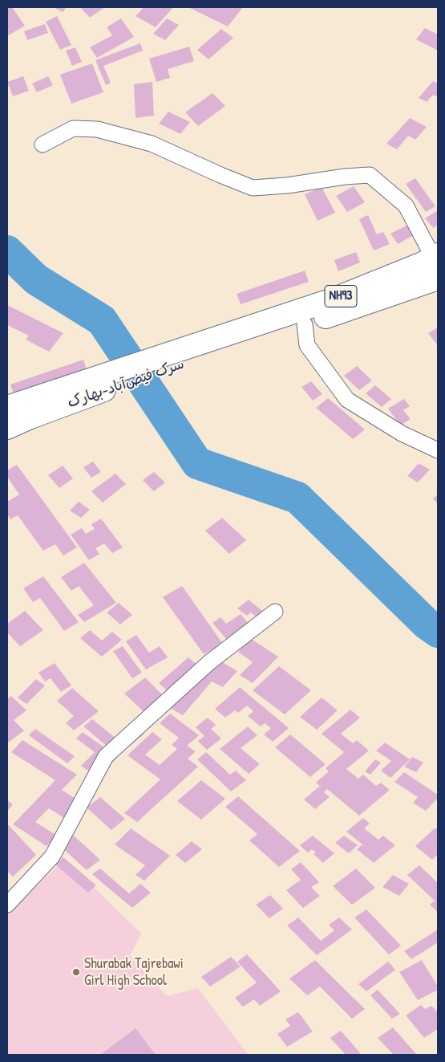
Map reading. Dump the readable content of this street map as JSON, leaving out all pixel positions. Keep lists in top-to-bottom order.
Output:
{
  "streets": {
    "main road": ["NH93", "سرک فیض‌آباد-بهارک"]
  },
  "crossings": [
    ["NH93", "سرک فیض‌آباد-بهارک"]
  ],
  "places": ["Shurabak Tajrebawi Girl High School"]
}
